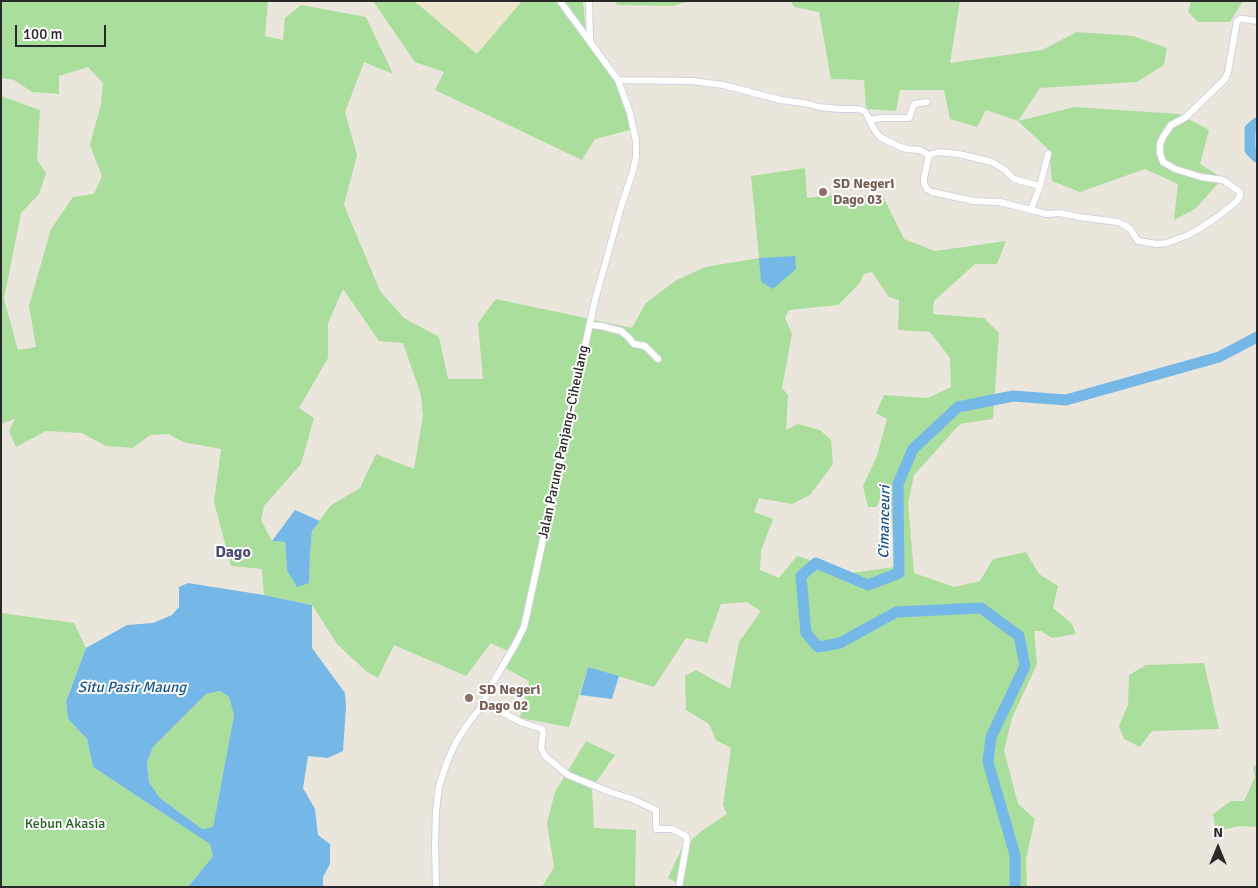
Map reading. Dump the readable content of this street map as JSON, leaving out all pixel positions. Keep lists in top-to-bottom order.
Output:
{
  "streets": {
    "street": ["Jalan Parung Panjang–Ciheulang"]
  },
  "districts": ["Dago"],
  "water": ["Cimanceuri", "Situ Pasir Maung"],
  "parks": ["Kebun Akasia"],
  "places": ["SD Negeri Dago 03", "SD Negeri Dago 02"],
  "scale_bar": "100 m",
  "north": "top"
}
